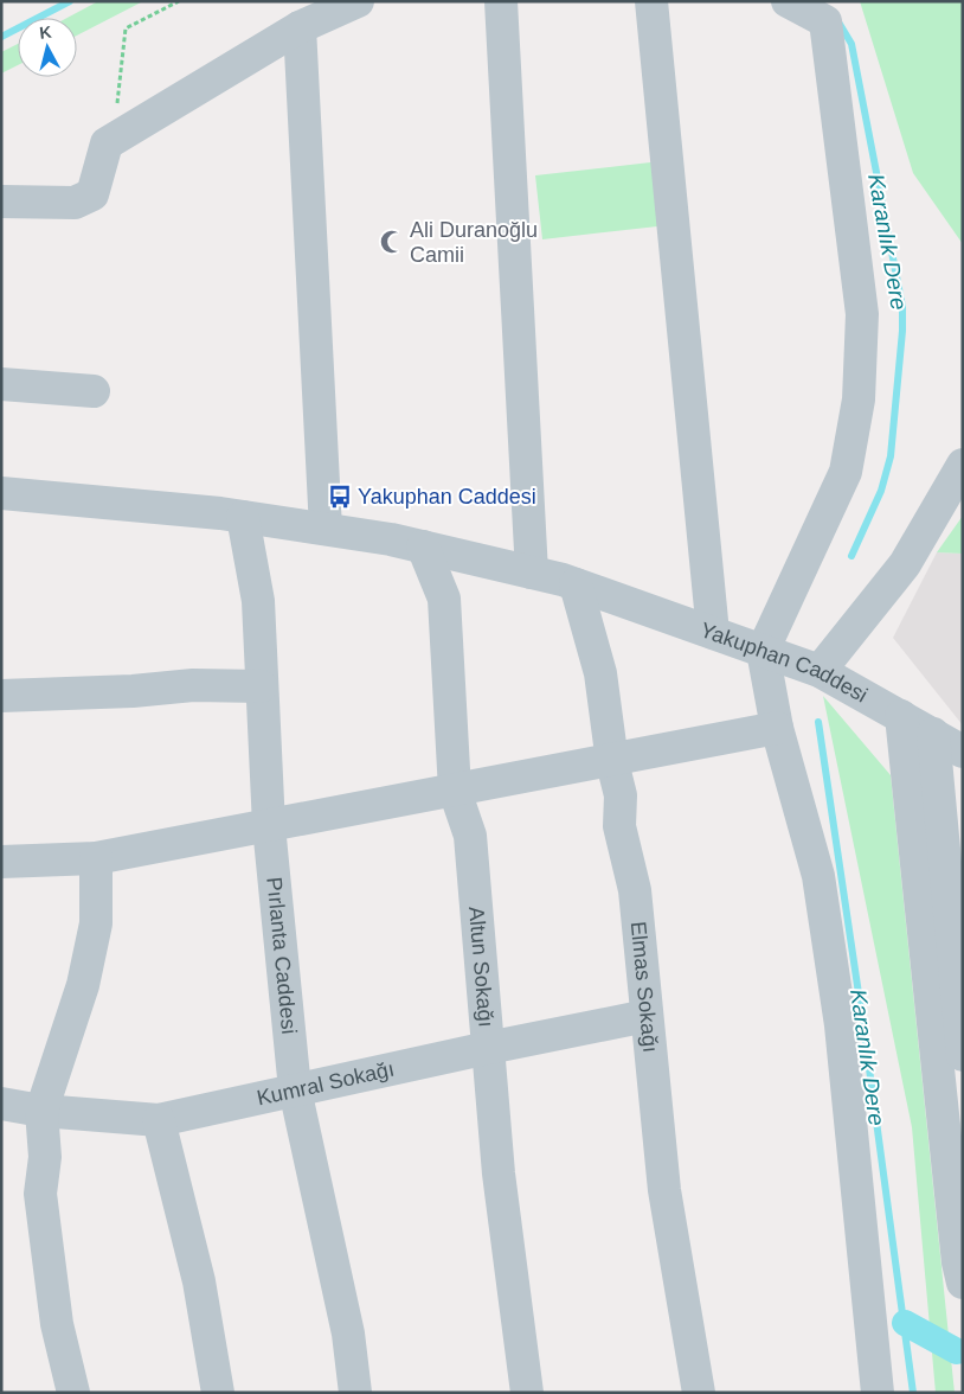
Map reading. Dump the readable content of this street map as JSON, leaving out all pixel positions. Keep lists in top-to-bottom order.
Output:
{
  "streets": {
    "street": [
      "Yakuphan Caddesi",
      "Pırlanta Caddesi",
      "Altun Sokağı",
      "Elmas Sokağı",
      "Kumral Sokağı"
    ]
  },
  "crossings": [
    ["Yakuphan Caddesi", "Pırlanta Caddesi"],
    ["Yakuphan Caddesi", "Altun Sokağı"],
    ["Yakuphan Caddesi", "Elmas Sokağı"],
    ["Pırlanta Caddesi", "Kumral Sokağı"],
    ["Altun Sokağı", "Kumral Sokağı"],
    ["Elmas Sokağı", "Kumral Sokağı"]
  ],
  "water": ["Karanlık Dere"],
  "places": {
    "mosque": ["Ali Duranoğlu Camii"],
    "bus stop": ["Yakuphan Caddesi"]
  },
  "north": "top"
}
